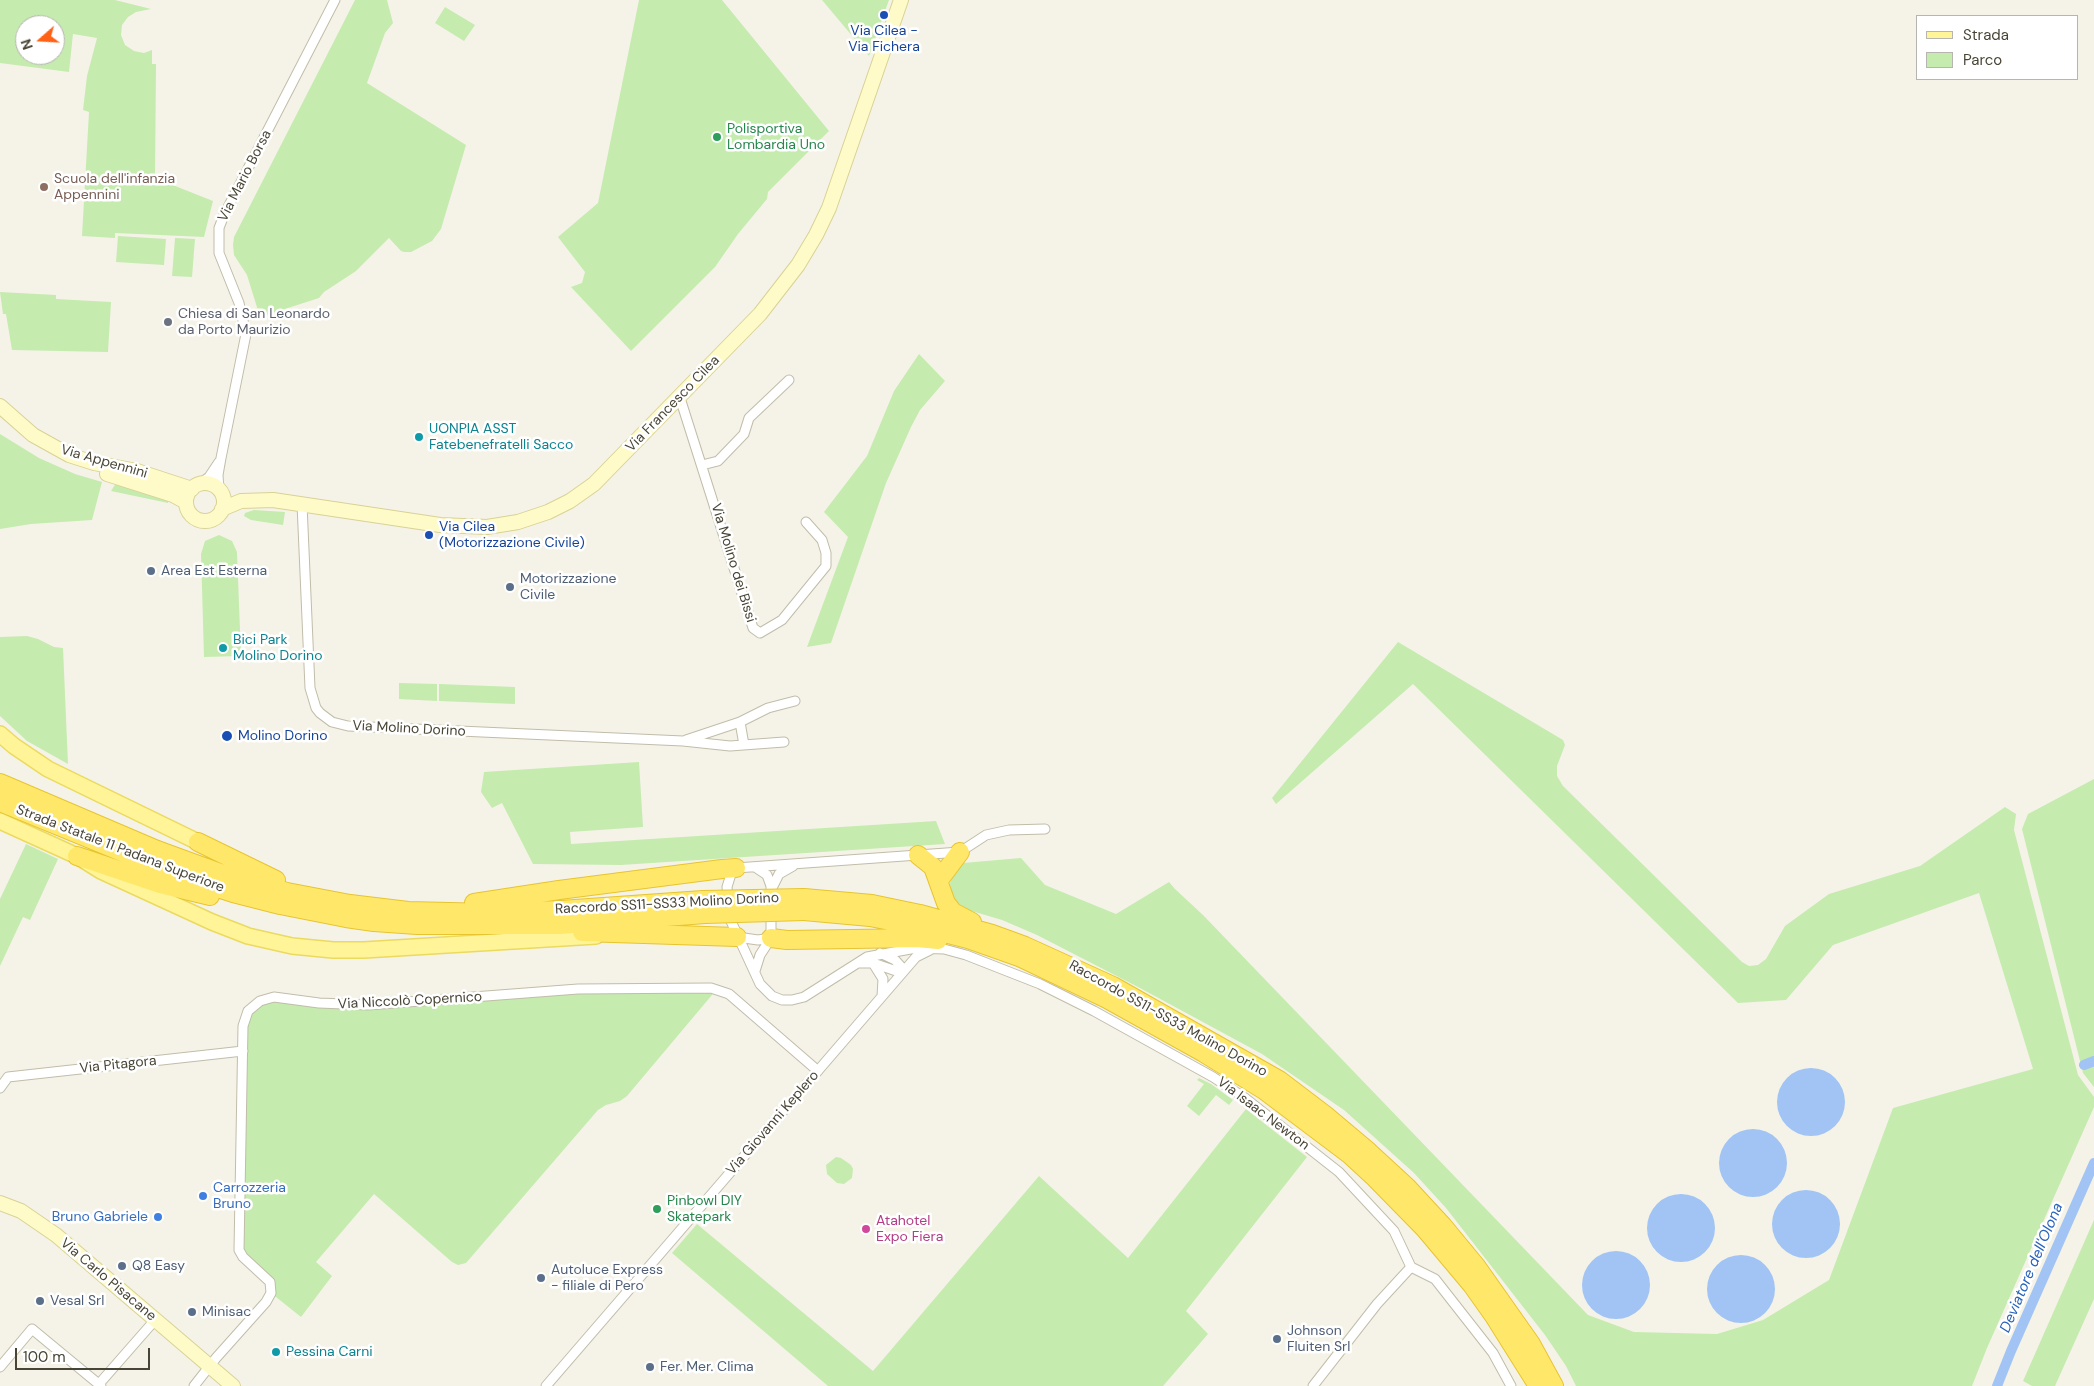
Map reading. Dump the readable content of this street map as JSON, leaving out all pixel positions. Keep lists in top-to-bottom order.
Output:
{
  "streets": {
    "highway": ["Strada Statale 11 Padana Superiore", "Raccordo SS11-SS33 Molino Dorino"],
    "street": [
      "Via Mario Borsa",
      "Via Francesco Cilea",
      "Via Appennini",
      "Via Molino dei Bissi",
      "Via Molino Dorino",
      "Via Niccolò Copernico",
      "Via Pitagora",
      "Via Isaac Newton",
      "Via Giovanni Keplero",
      "Via Carlo Pisacane"
    ]
  },
  "crossings": [
    ["Via Mario Borsa", "Via Francesco Cilea"],
    ["Via Mario Borsa", "Via Appennini"],
    ["Via Francesco Cilea", "Via Appennini"],
    ["Via Francesco Cilea", "Via Molino dei Bissi"],
    ["Via Francesco Cilea", "Via Molino Dorino"],
    ["Strada Statale 11 Padana Superiore", "Raccordo SS11-SS33 Molino Dorino"],
    ["Via Niccolò Copernico", "Via Pitagora"],
    ["Via Niccolò Copernico", "Via Giovanni Keplero"],
    ["Via Niccolò Copernico", "Via Carlo Pisacane"],
    ["Via Isaac Newton", "Via Giovanni Keplero"]
  ],
  "water": ["Deviatore dell'Olona"],
  "places": [
    "Via Cilea - Via Fichera",
    "Polisportiva Lombardia Uno",
    "Scuola dell'infanzia Appennini",
    "Chiesa di San Leonardo da Porto Maurizio",
    "UONPIA ASST Fatebenefratelli Sacco",
    "Via Cilea (Motorizzazione Civile)",
    "Area Est Esterna",
    "Motorizzazione Civile",
    "Bici Park Molino Dorino",
    "Molino Dorino",
    "Carrozzeria Bruno",
    "Pinbowl DIY Skatepark",
    "Bruno Gabriele",
    "Atahotel Expo Fiera",
    "Q8 Easy",
    "Autoluce Express - filiale di Pero",
    "Vesal Srl",
    "Minisac",
    "Johnson Fluiten Srl",
    "Pessina Carni",
    "Fer. Mer. Clima"
  ],
  "legend": ["Strada", "Parco"],
  "scale_bar": "100 m",
  "north": "left"
}
